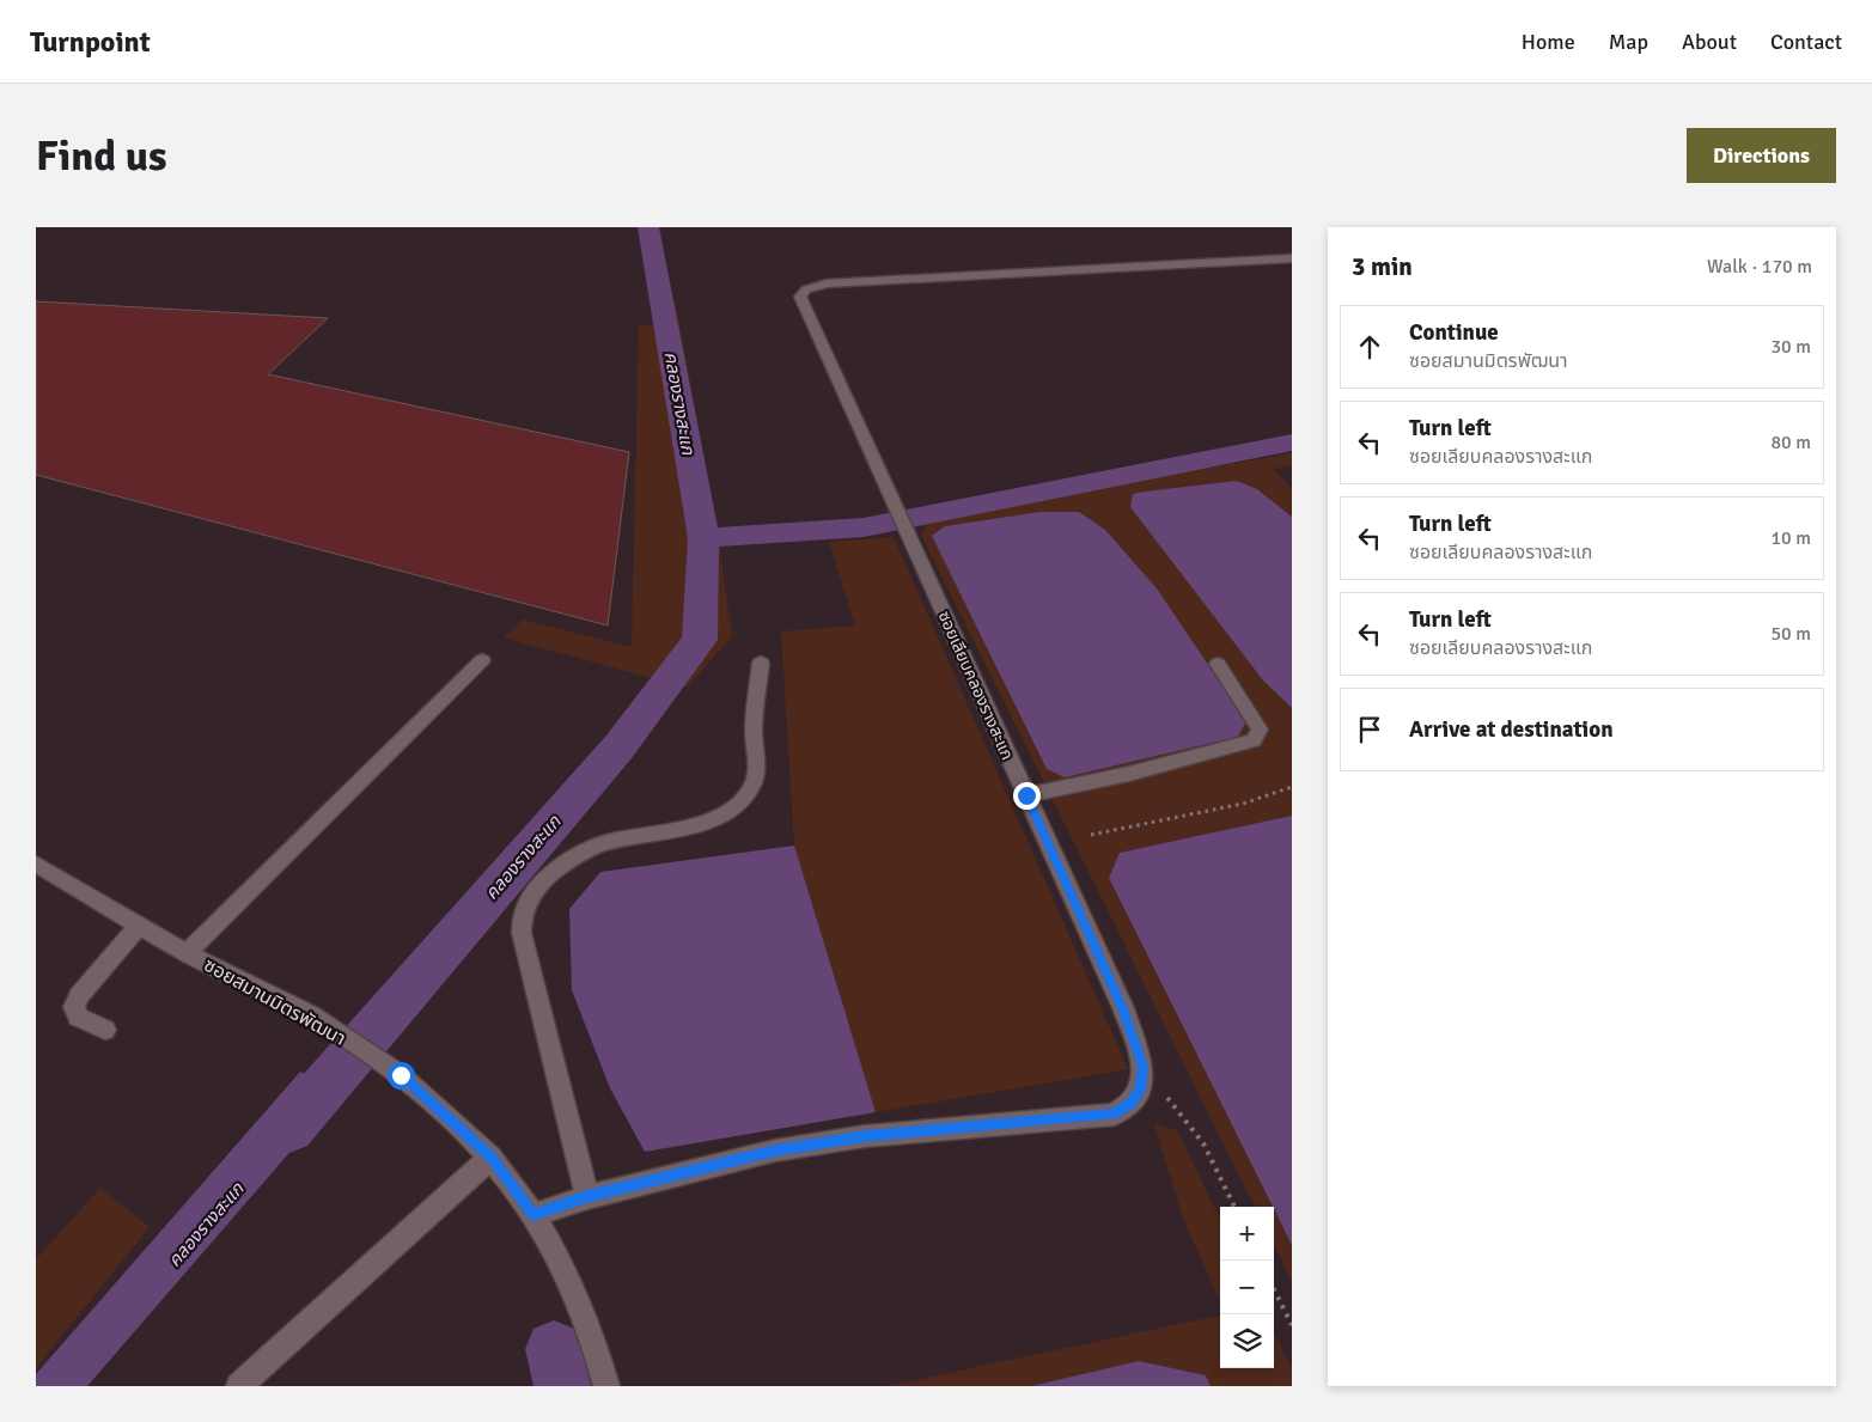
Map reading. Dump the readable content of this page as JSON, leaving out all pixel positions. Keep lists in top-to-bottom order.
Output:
{
  "streets": {
    "street": ["ซอยเลียบคลองรางสะแก", "ซอยสมานมิตรพัฒนา"]
  },
  "water": ["คลองรางสะแก"],
  "page": {
    "header": "Turnpoint",
    "nav": [
      "Home",
      "Map",
      "About",
      "Contact"
    ],
    "buttons": "Directions",
    "title": "Find us",
    "heading": ["3 min", "Walk · 170 m"],
    "list": [
      ["Continue", "ซอยสมานมิตรพัฒนา", "30 m"],
      ["Turn left", "ซอยเลียบคลองรางสะแก", "80 m"],
      ["Turn left", "ซอยเลียบคลองรางสะแก", "10 m"],
      ["Turn left", "ซอยเลียบคลองรางสะแก", "50 m"],
      "Arrive at destination"
    ],
    "map_buttons": ["+", "−"]
  }
}
